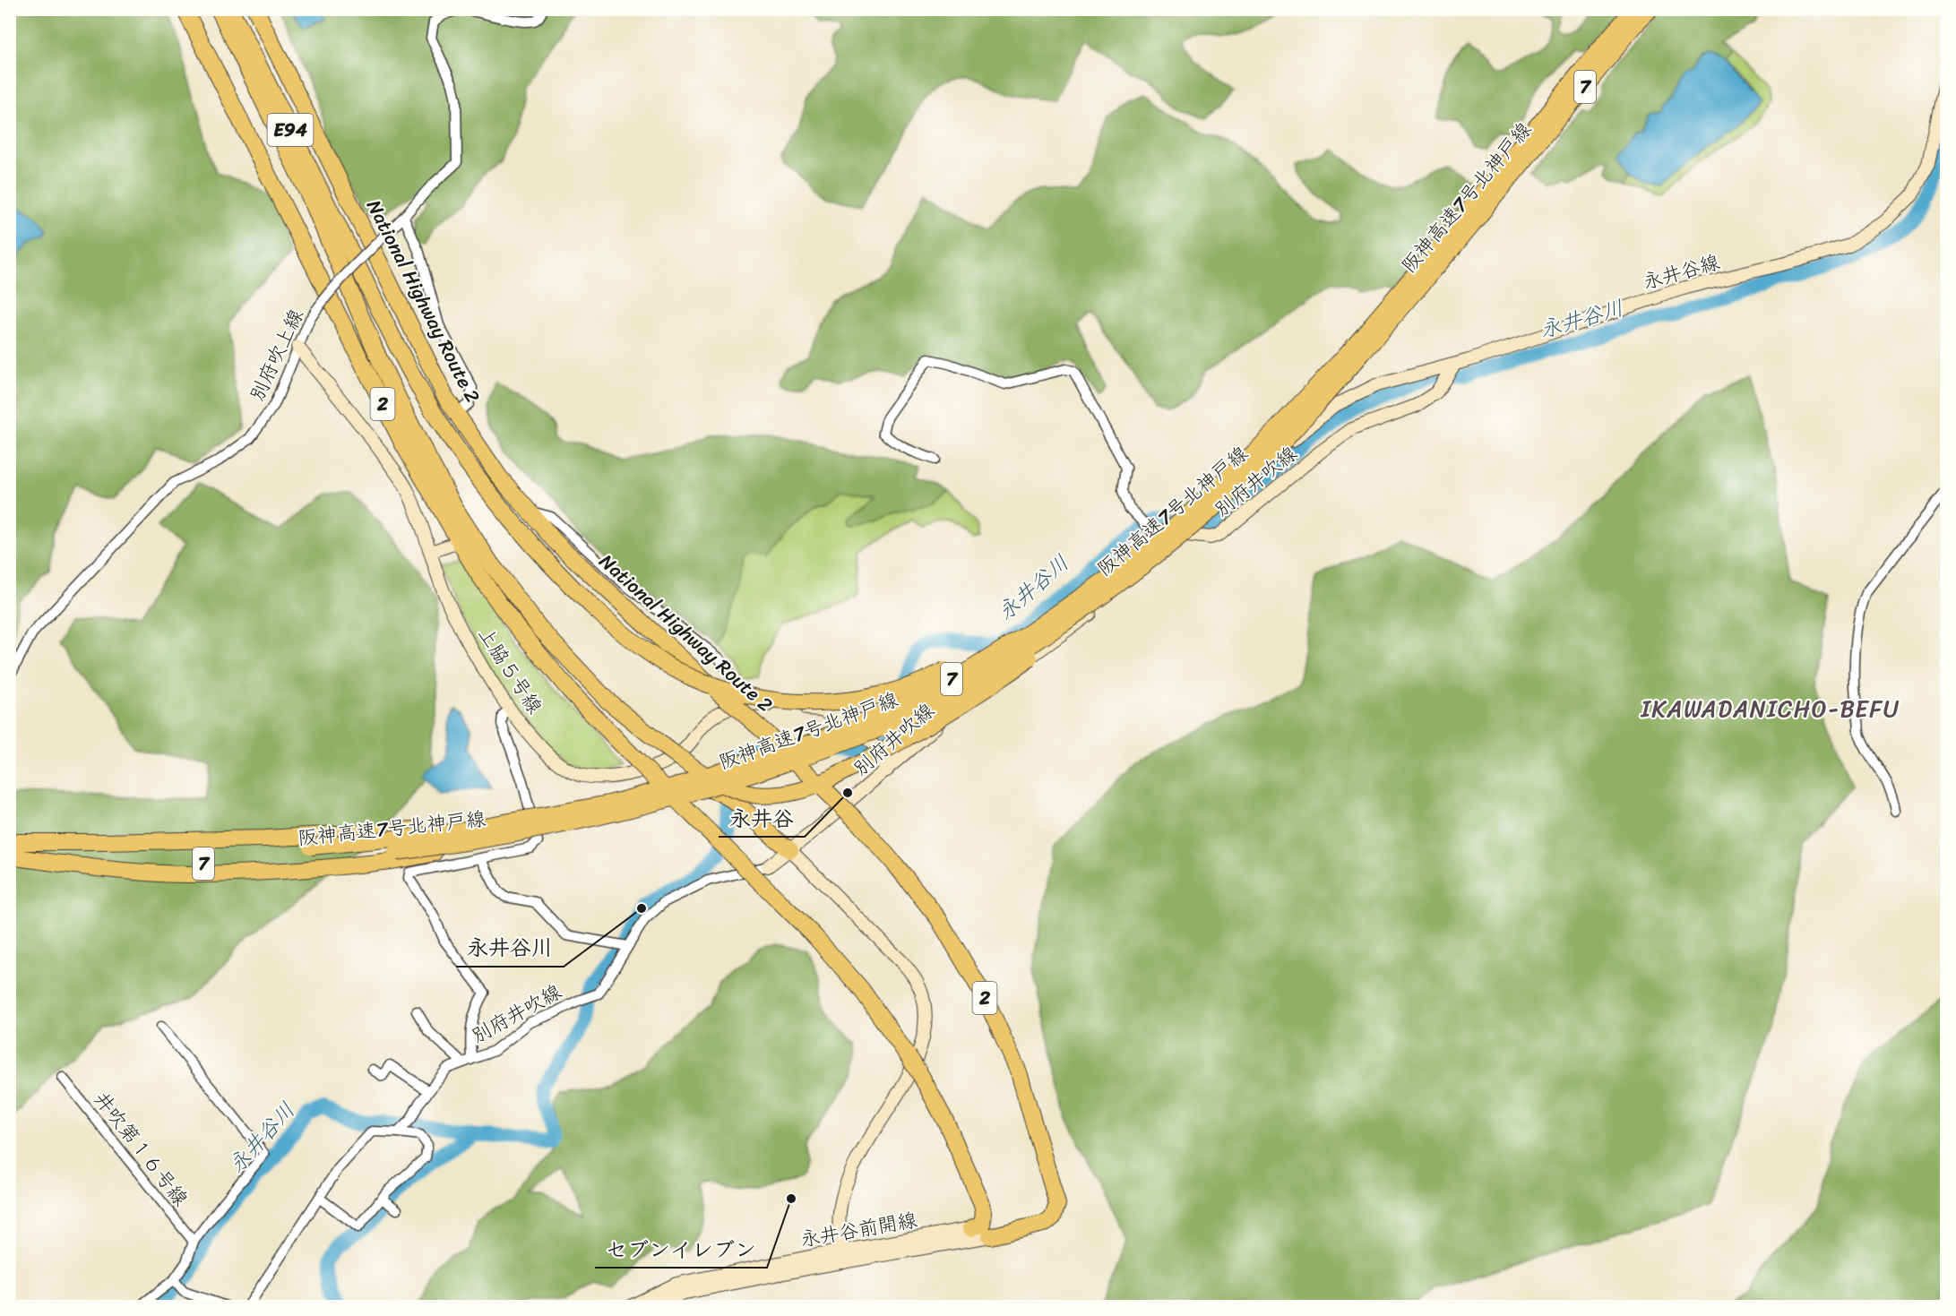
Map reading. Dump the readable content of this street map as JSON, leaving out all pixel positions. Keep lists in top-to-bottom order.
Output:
{
  "streets": {
    "highway": [
      "7",
      "E94",
      "阪神高速7号北神戸線",
      "National Highway Route 2",
      "2"
    ],
    "street": [
      "永井谷線",
      "別府吹上線",
      "別府井吹線",
      "上脇５号線",
      "井吹第１６号線",
      "永井谷前開線"
    ]
  },
  "crossings": [
    ["7", "阪神高速7号北神戸線"],
    ["E94", "阪神高速7号北神戸線"],
    ["永井谷線", "別府井吹線"],
    ["National Highway Route 2", "2"],
    ["National Highway Route 2", "永井谷前開線"],
    ["別府吹上線", "上脇５号線"],
    ["2", "永井谷前開線"],
    ["別府井吹線", "上脇５号線"]
  ],
  "districts": ["IKAWADANICHO-BEFU"],
  "water": ["永井谷川"],
  "places": ["永井谷", "永井谷川", "セブンイレブン"]
}
